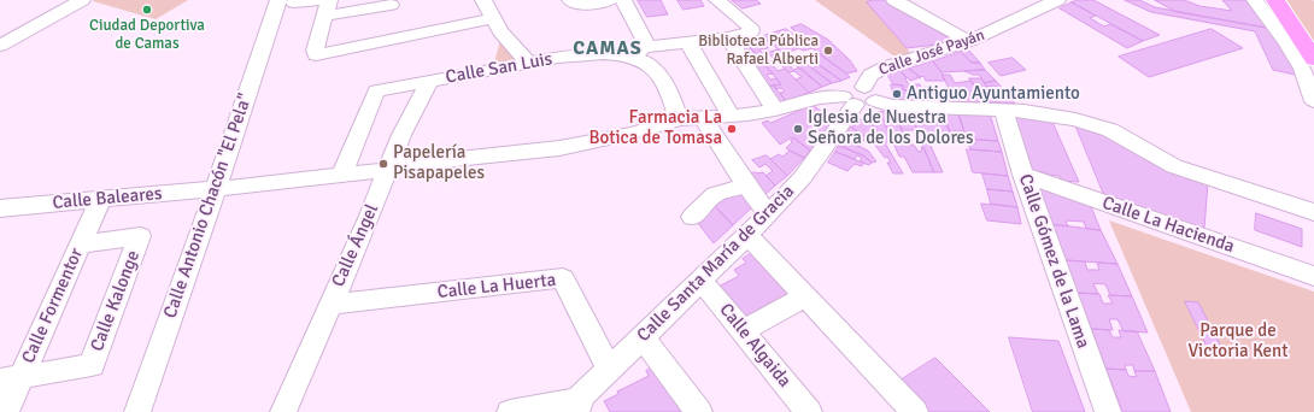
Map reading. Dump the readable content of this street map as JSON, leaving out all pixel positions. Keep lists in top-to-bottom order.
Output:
{
  "streets": {
    "street": [
      "Calle José Payán",
      "Calle San Luis",
      "Calle Baleares",
      "Calle Antonio Chacón \"El Pela\"",
      "Calle La Hacienda",
      "Calle Ángel",
      "Calle Gómez de la Lama",
      "Calle Santa María de Gracia",
      "Calle La Huerta",
      "Calle Kalonge",
      "Calle Formentor",
      "Calle Algaida"
    ]
  },
  "crossings": [
    ["Calle José Payán", "Calle Baleares"],
    ["Calle José Payán", "Calle Santa María de Gracia"],
    ["Calle San Luis", "Calle Baleares"],
    ["Calle San Luis", "Calle Ángel"],
    ["Calle Baleares", "Calle Antonio Chacón \"El Pela\""],
    ["Calle Baleares", "Calle Ángel"],
    ["Calle Baleares", "Calle Gómez de la Lama"],
    ["Calle Baleares", "Calle Santa María de Gracia"],
    ["Calle Baleares", "Calle Formentor"],
    ["Calle La Hacienda", "Calle Gómez de la Lama"],
    ["Calle Ángel", "Calle La Huerta"],
    ["Calle Santa María de Gracia", "Calle La Huerta"],
    ["Calle Santa María de Gracia", "Calle Algaida"],
    ["Calle Kalonge", "Calle Formentor"]
  ],
  "districts": ["CAMAS"],
  "parks": ["Parque de Victoria Kent"],
  "places": [
    "Ciudad Deportiva de Camas",
    "Biblioteca Pública Rafael Alberti",
    "Antiguo Ayuntamiento",
    "Farmacia La Botica de Tomasa",
    "Iglesia de Nuestra Señora de los Dolores",
    "Papelería Pisapapeles"
  ]
}
